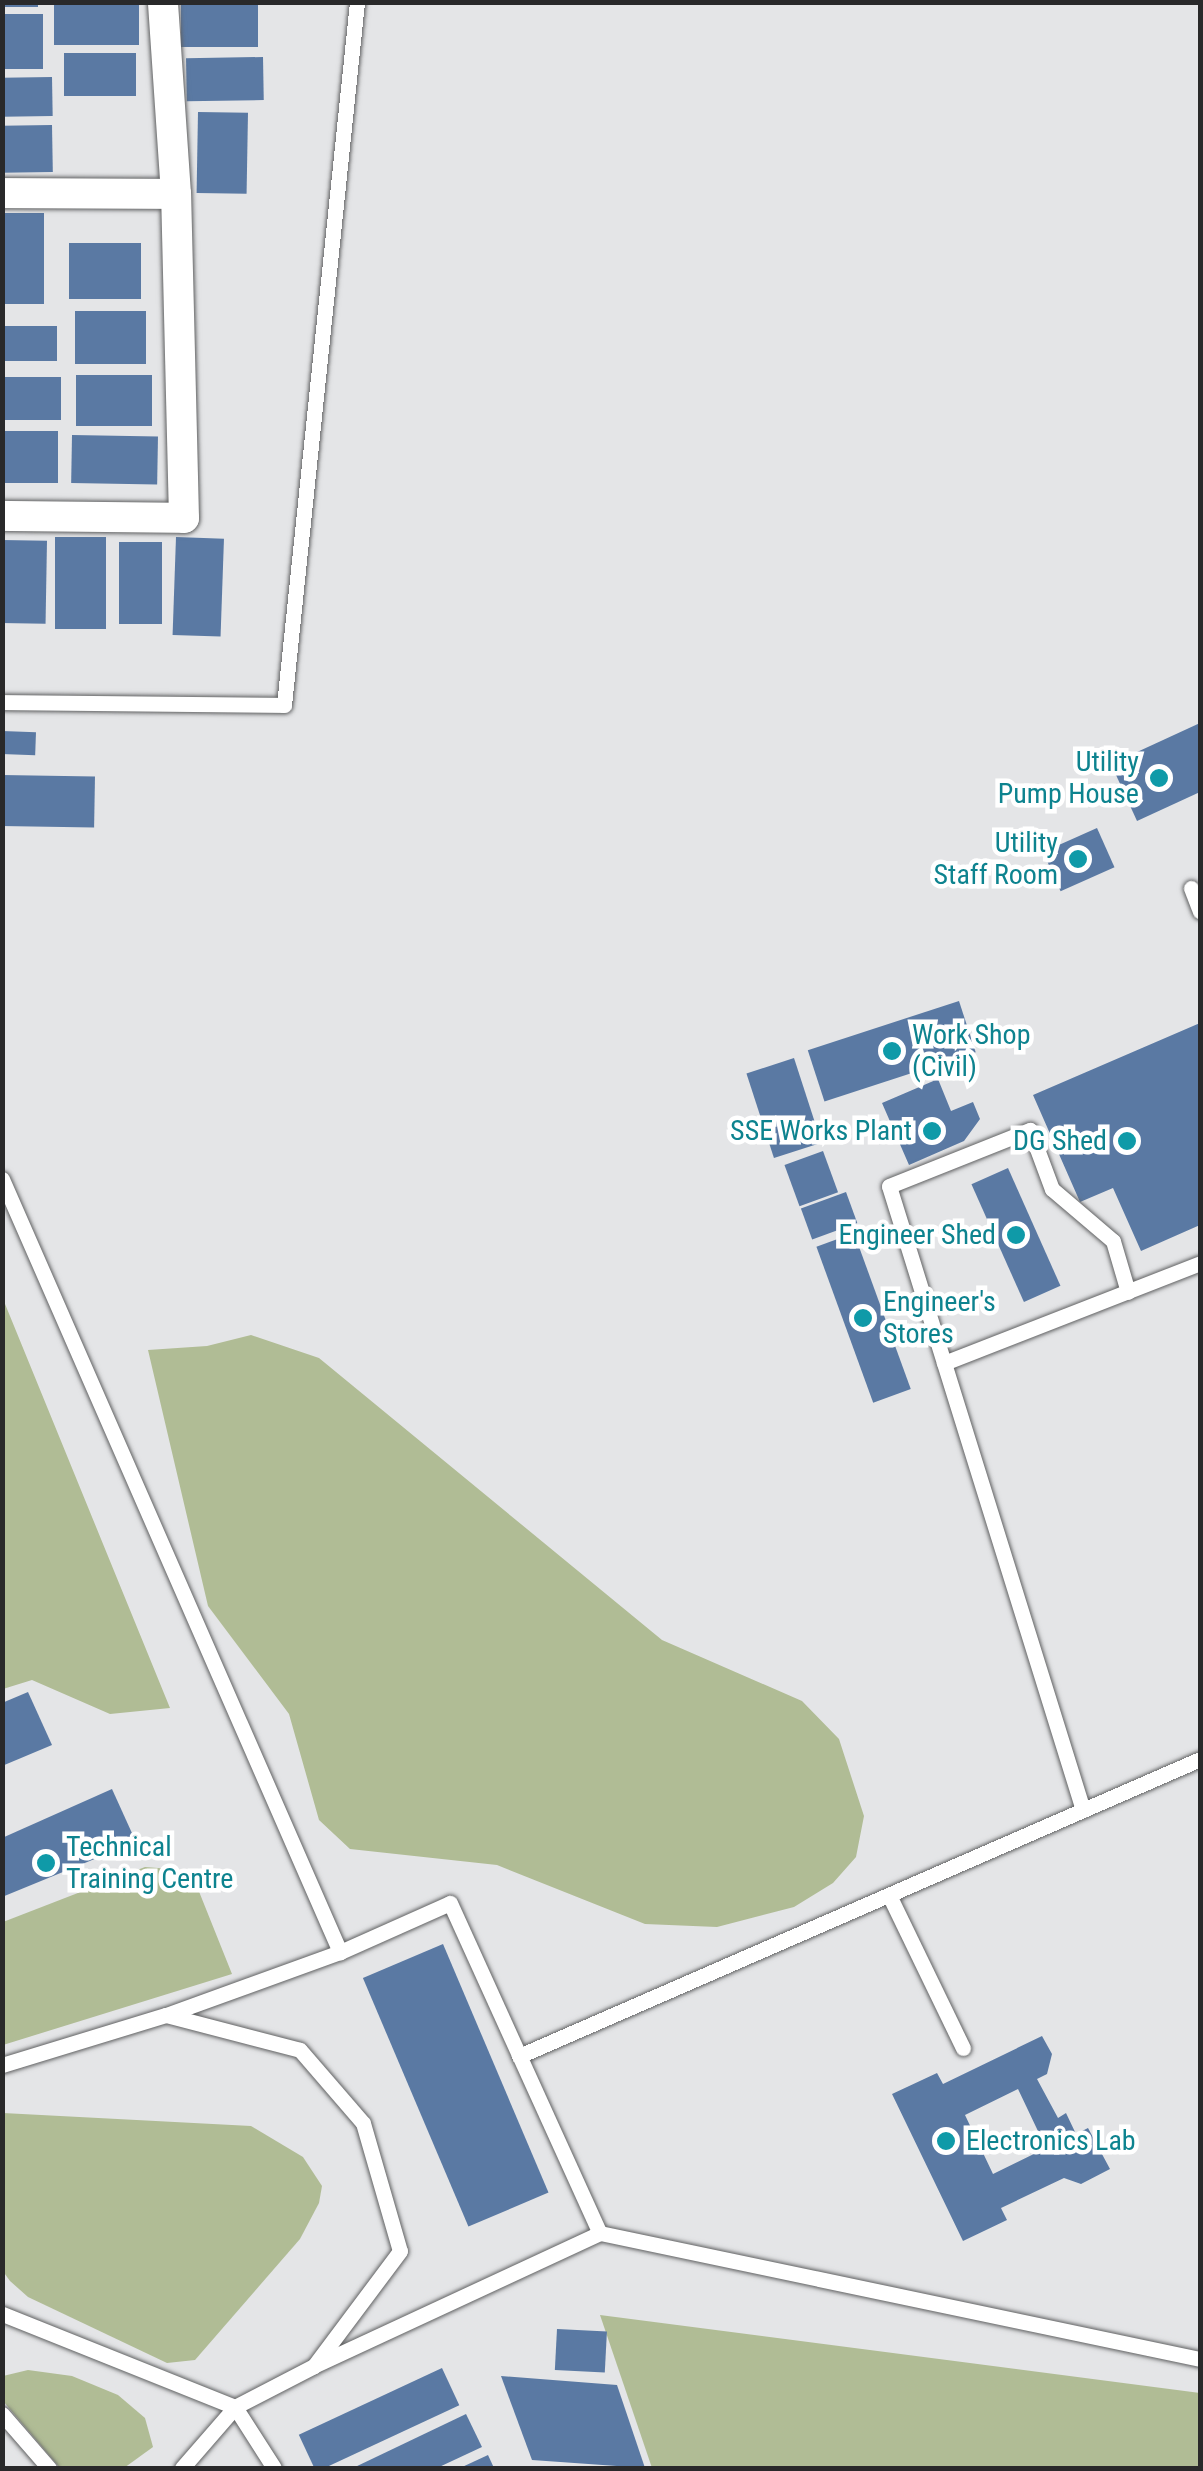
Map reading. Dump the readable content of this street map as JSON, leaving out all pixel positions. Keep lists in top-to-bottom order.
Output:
{
  "places": [
    "Utility Pump House",
    "Utility Staff Room",
    "Work Shop (Civil)",
    "SSE Works Plant",
    "DG Shed",
    "Engineer Shed",
    "Engineer's Stores",
    "Technical Training Centre",
    "Electronics Lab"
  ]
}
